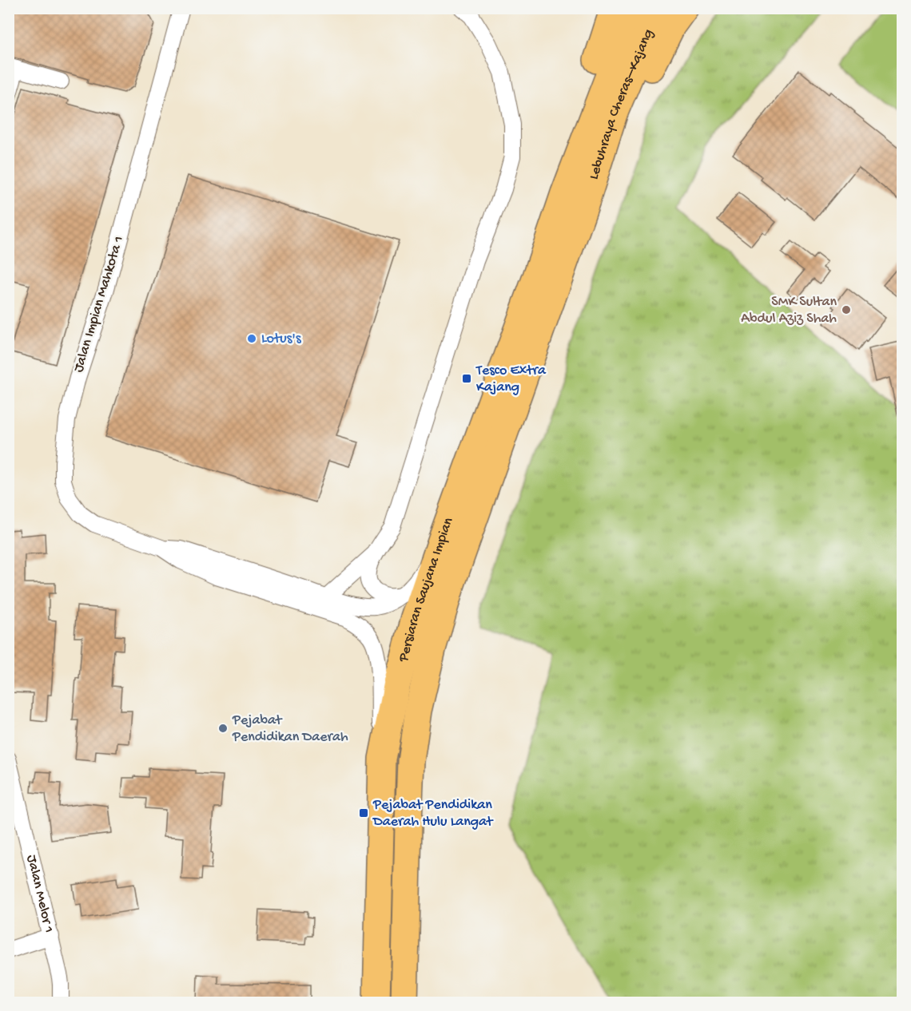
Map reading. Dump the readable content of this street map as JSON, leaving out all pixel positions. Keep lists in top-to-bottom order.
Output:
{
  "streets": {
    "highway": ["Lebuhraya Cheras–Kajang", "Persiaran Saujana Impian"],
    "street": ["Jalan Impian Mahkota 1", "Jalan Melor 1"]
  },
  "crossings": [
    ["Lebuhraya Cheras–Kajang", "Persiaran Saujana Impian"]
  ],
  "places": {
    "other": ["SMK Sultan Abdul Aziz Shah", "Lotus's", "Pejabat Pendidikan Daerah"],
    "transit": ["Tesco Extra Kajang", "Pejabat Pendidikan Daerah Hulu Langat"]
  }
}
